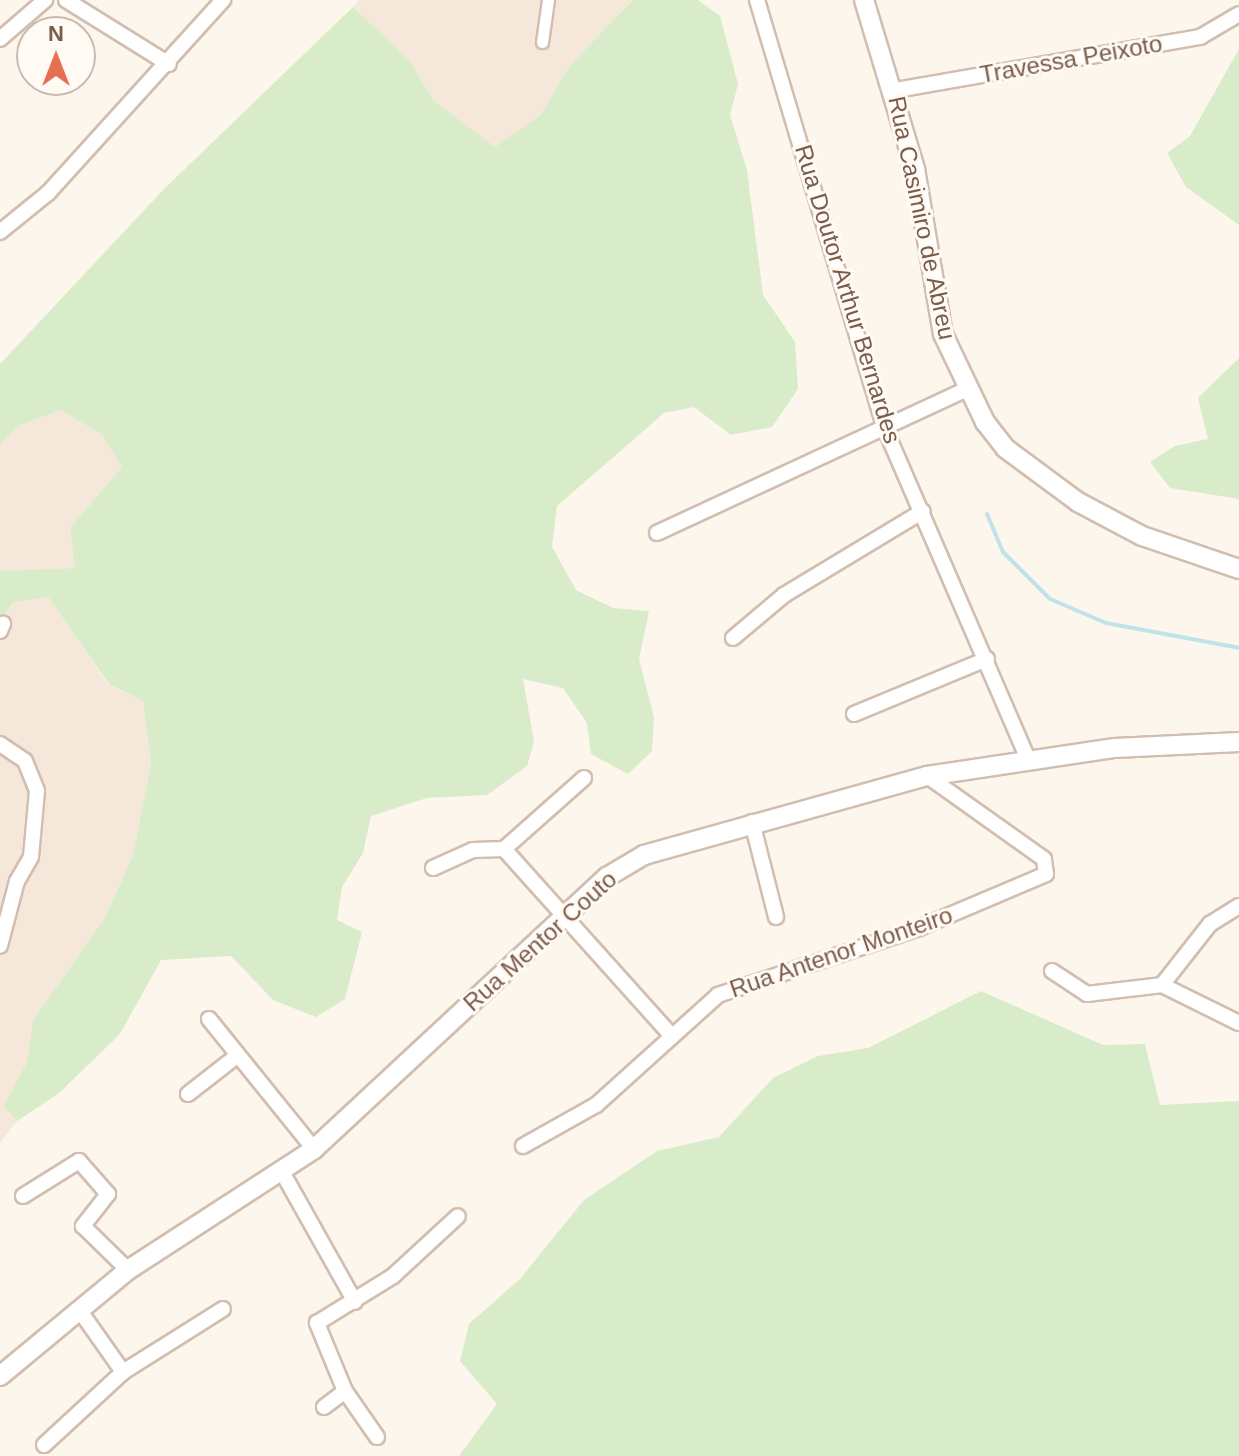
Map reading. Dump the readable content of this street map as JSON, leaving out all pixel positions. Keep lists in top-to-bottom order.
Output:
{
  "streets": {
    "street": [
      "Travessa Peixoto",
      "Rua Casimiro de Abreu",
      "Rua Doutor Arthur Bernardes",
      "Rua Mentor Couto",
      "Rua Antenor Monteiro"
    ]
  },
  "crossings": [
    ["Travessa Peixoto", "Rua Casimiro de Abreu"],
    ["Rua Doutor Arthur Bernardes", "Rua Mentor Couto"],
    ["Rua Mentor Couto", "Rua Antenor Monteiro"]
  ],
  "north": "top"
}
